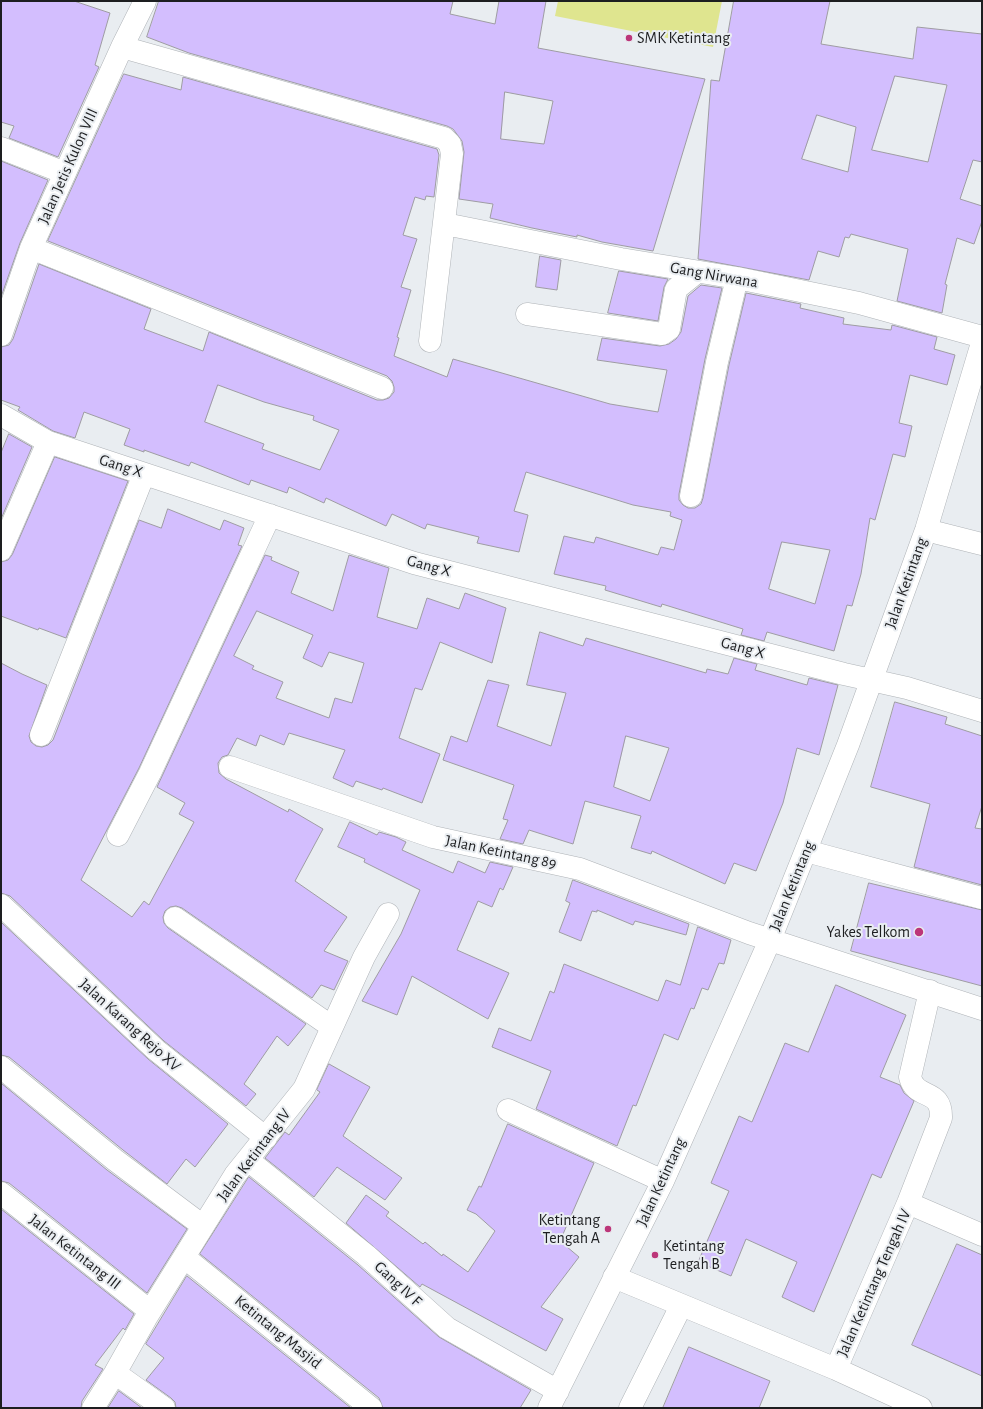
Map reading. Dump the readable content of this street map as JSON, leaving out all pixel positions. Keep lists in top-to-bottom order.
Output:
{
  "streets": {
    "street": [
      "Jalan Jetis Kulon VIII",
      "Gang Nirwana",
      "Gang X",
      "Jalan Ketintang",
      "Jalan Ketintang 89",
      "Jalan Karang Rejo XV",
      "Jalan Ketintang IV",
      "Jalan Ketintang III",
      "Jalan Ketintang Tengah IV",
      "Gang IV F",
      "Ketintang Masjid"
    ]
  },
  "crossings": [
    ["Gang X", "Jalan Ketintang"],
    ["Jalan Ketintang", "Jalan Ketintang 89"],
    ["Jalan Ketintang", "Gang IV F"],
    ["Jalan Karang Rejo XV", "Jalan Ketintang IV"],
    ["Jalan Ketintang IV", "Jalan Ketintang III"],
    ["Jalan Ketintang IV", "Gang IV F"],
    ["Jalan Ketintang IV", "Ketintang Masjid"]
  ],
  "places": [
    "SMK Ketintang",
    "Yakes Telkom",
    "Ketintang Tengah A",
    "Ketintang Tengah B"
  ]
}
